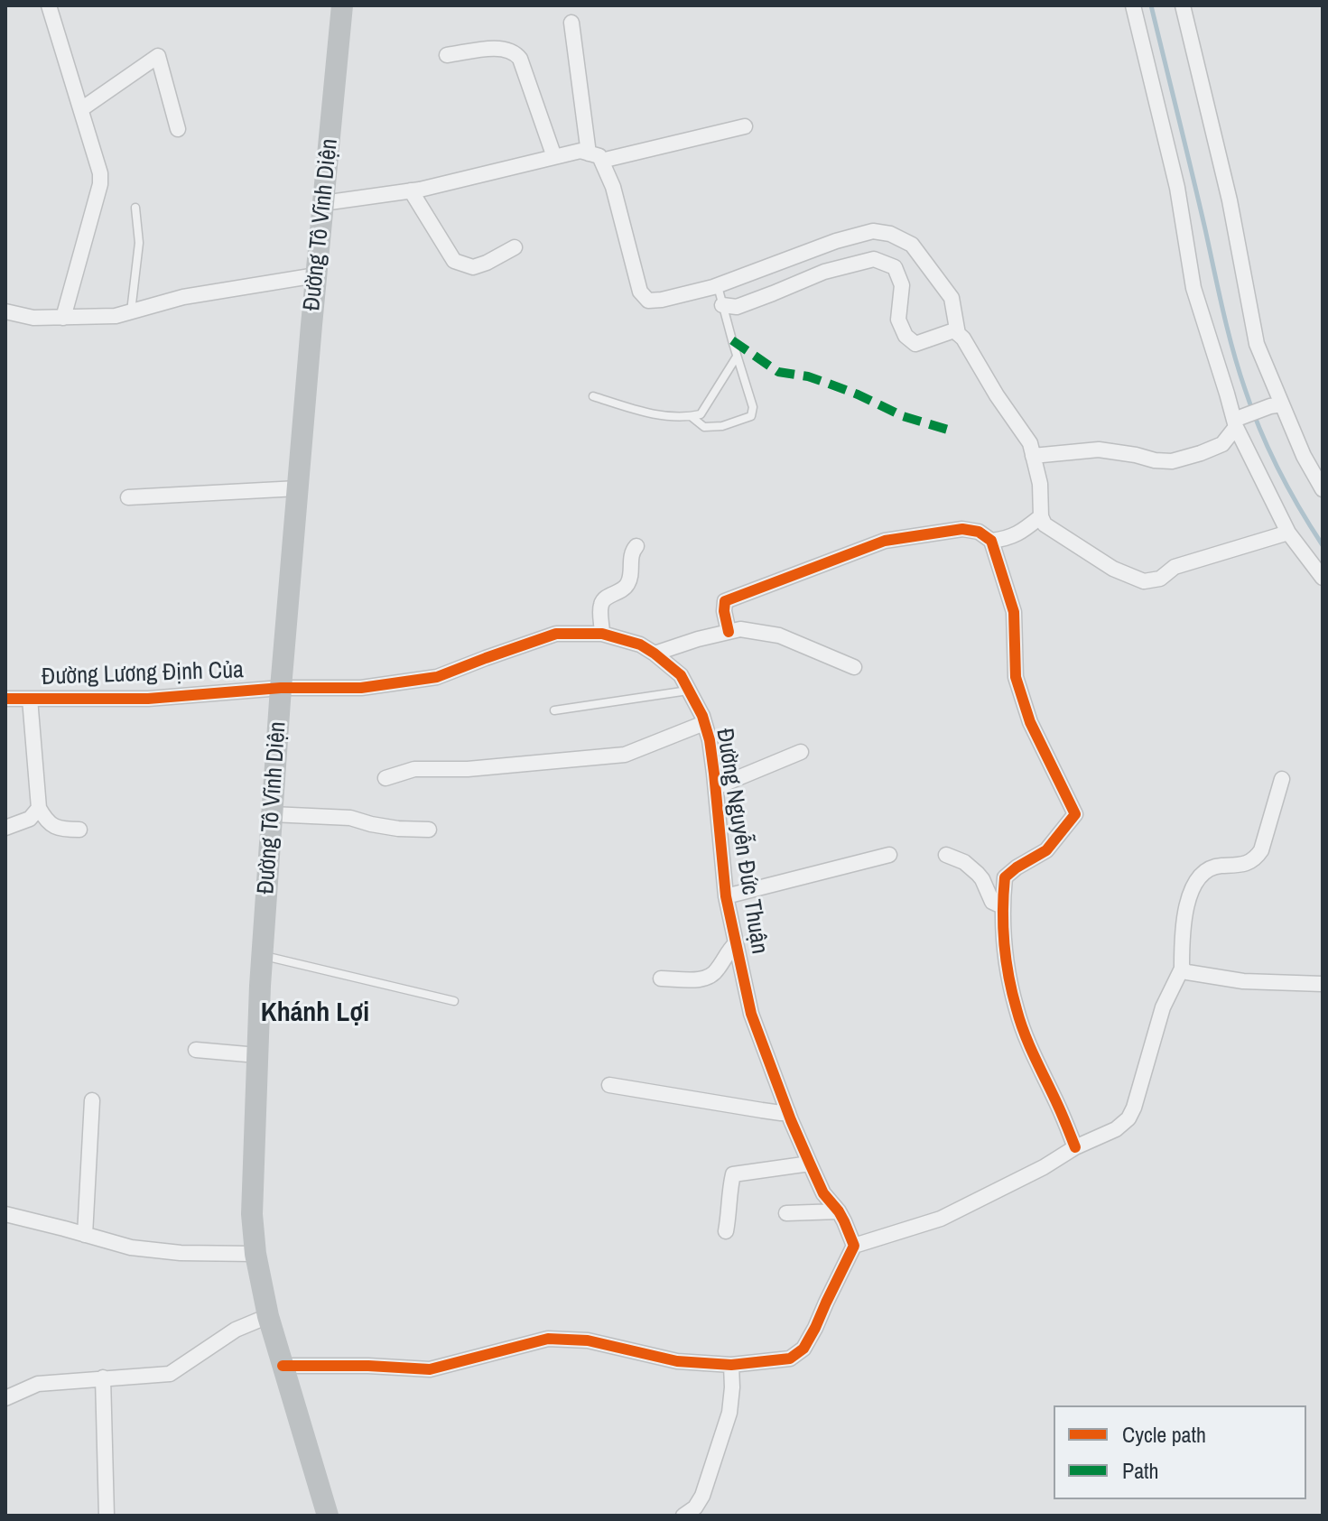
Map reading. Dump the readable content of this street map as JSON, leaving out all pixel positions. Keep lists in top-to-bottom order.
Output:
{
  "streets": {
    "main road": ["Đường Tô Vĩnh Diện"],
    "street": ["Đường Lương Định Của", "Đường Nguyễn Đức Thuận"]
  },
  "crossings": [
    ["Đường Tô Vĩnh Diện", "Đường Lương Định Của"],
    ["Đường Tô Vĩnh Diện", "Đường Nguyễn Đức Thuận"],
    ["Đường Lương Định Của", "Đường Nguyễn Đức Thuận"]
  ],
  "districts": ["Khánh Lợi"],
  "legend": ["Cycle path", "Path"]
}
